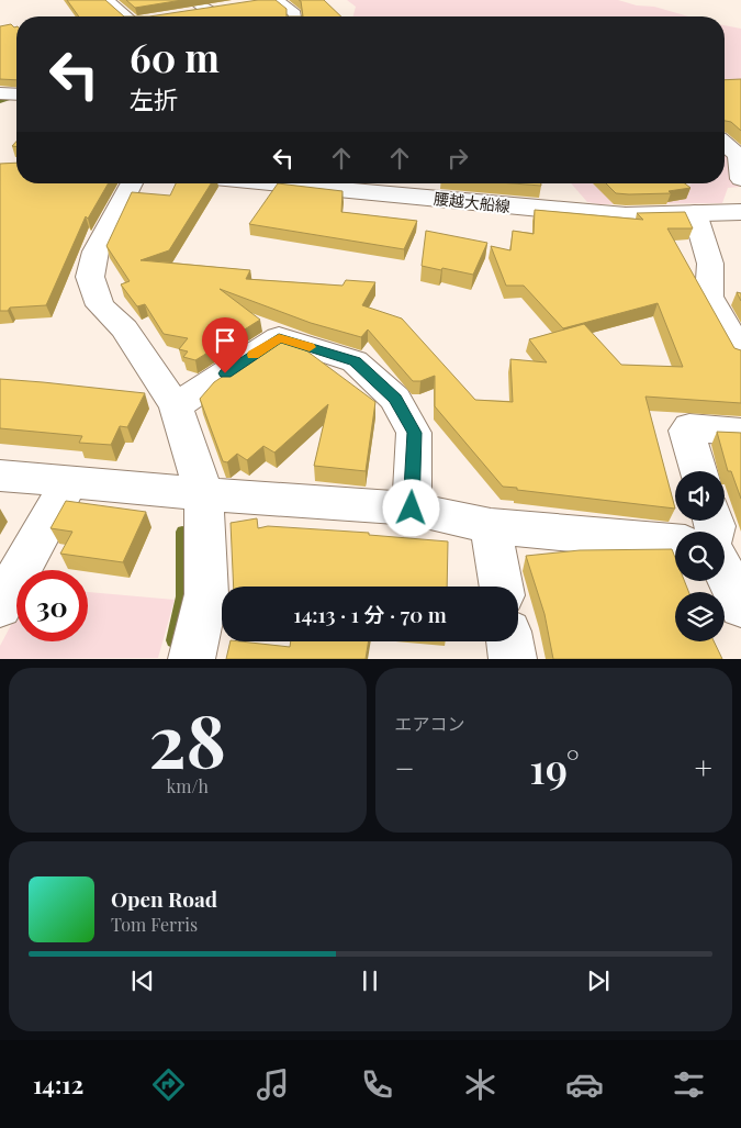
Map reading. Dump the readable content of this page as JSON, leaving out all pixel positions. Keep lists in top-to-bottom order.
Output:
{
  "streets": {
    "street": ["腰越大船線"]
  },
  "page": {
    "turn": ["60 m", "左折"],
    "limit": "30",
    "trip": "14:13 · 1 分 · 70 m",
    "tile": [
      ["28", "km/h"],
      "エアコン"
    ],
    "heat": ["−", "19°", "+"],
    "song": ["Open Road", "Tom Ferris"],
    "tabs": "14:12"
  }
}
